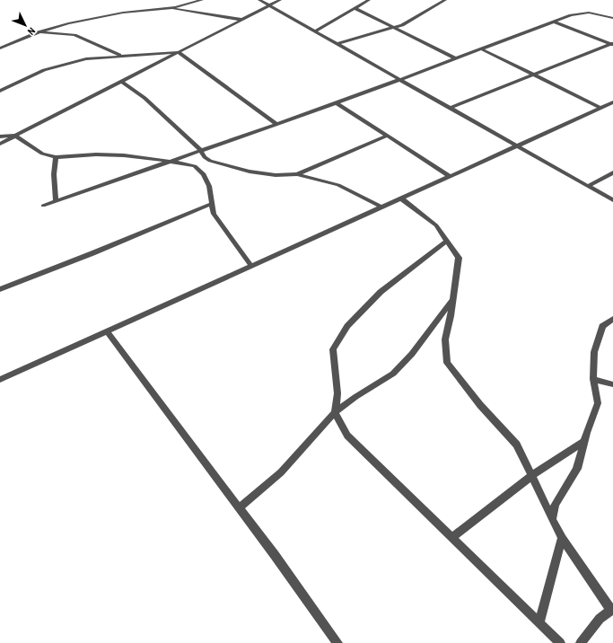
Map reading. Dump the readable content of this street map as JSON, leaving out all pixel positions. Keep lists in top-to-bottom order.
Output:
{
  "north": "bottom right"
}
